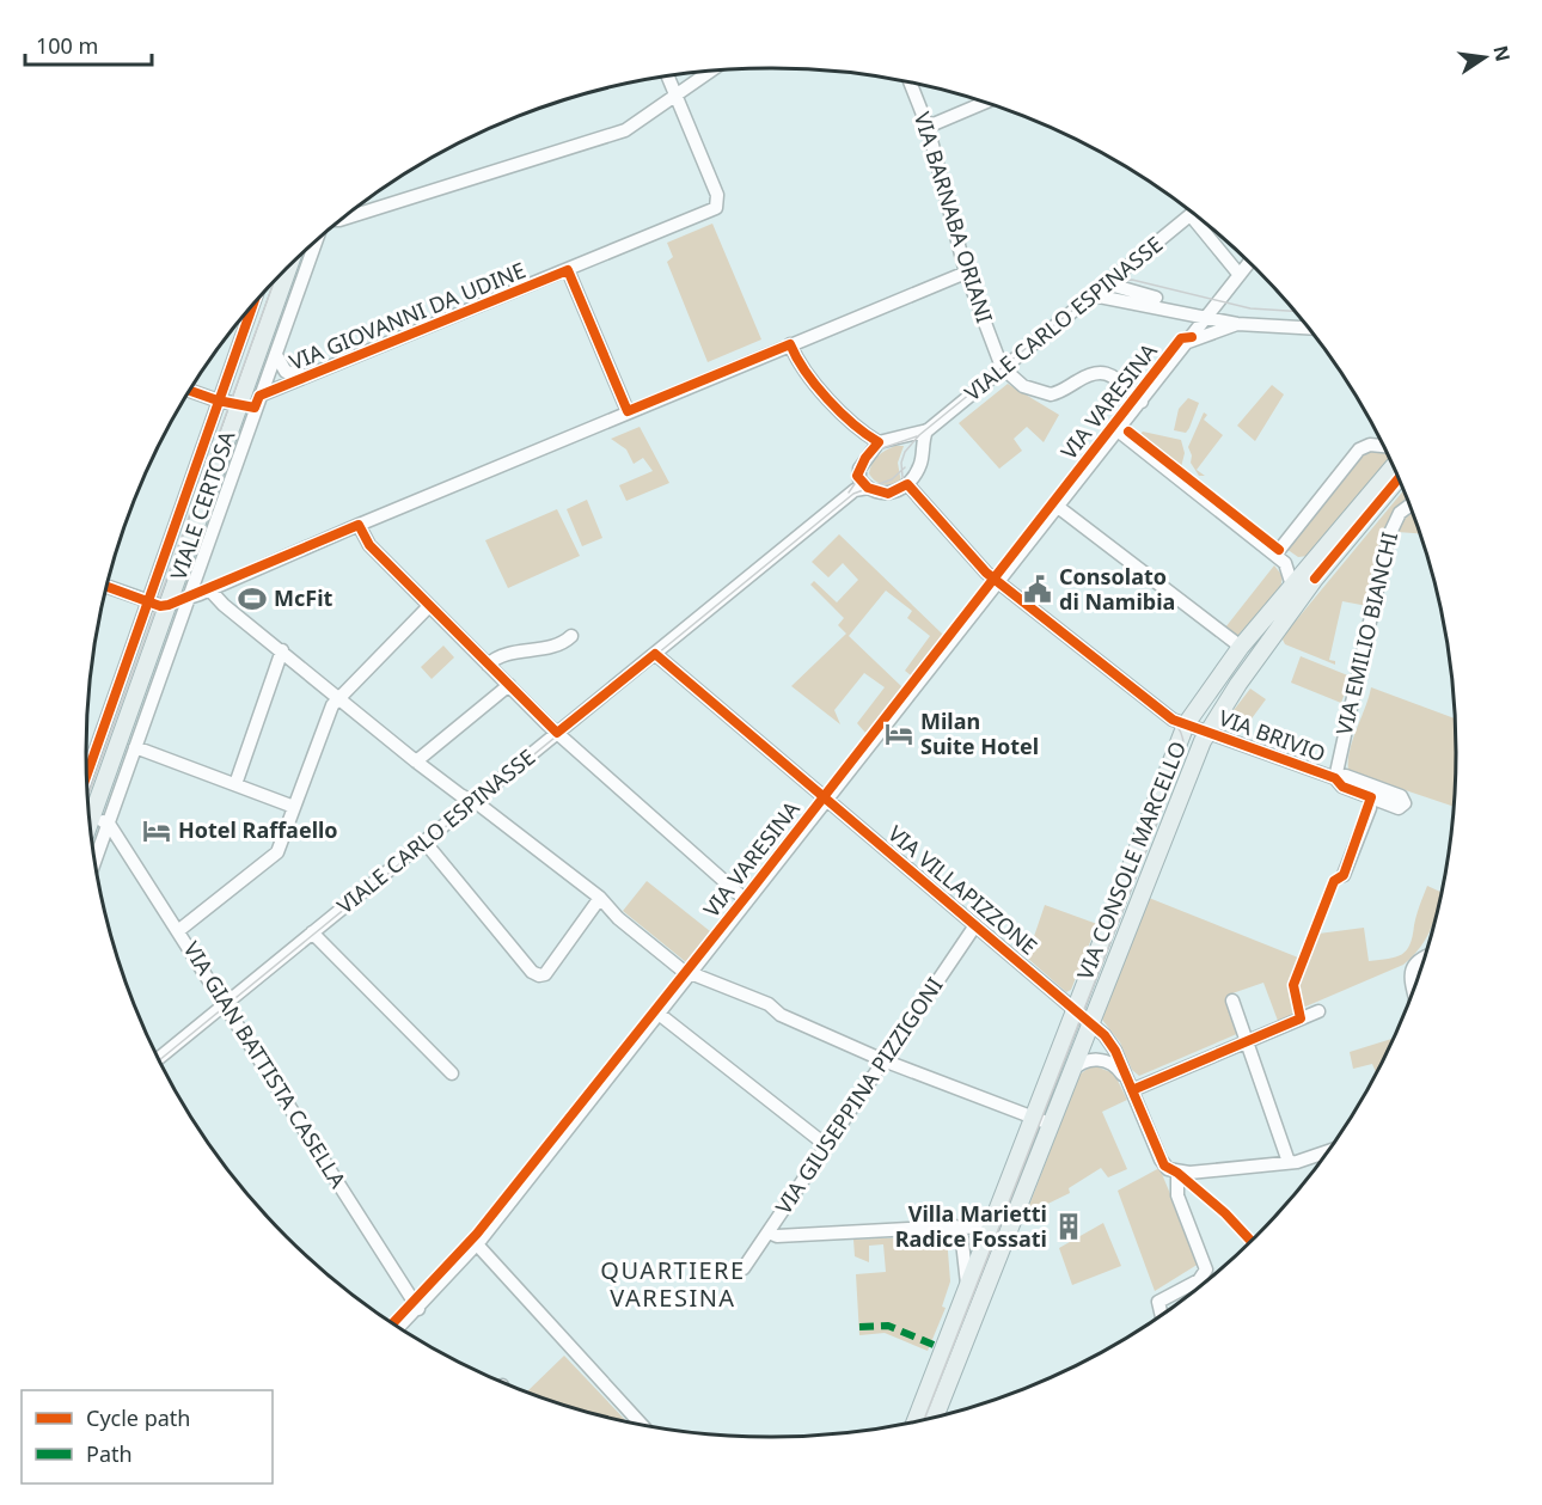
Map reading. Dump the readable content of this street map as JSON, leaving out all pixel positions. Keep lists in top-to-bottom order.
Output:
{
  "streets": {
    "main road": ["VIALE CERTOSA", "VIA CONSOLE MARCELLO"],
    "street": [
      "VIA BARNABA ORIANI",
      "VIA GIOVANNI DA UDINE",
      "VIALE CARLO ESPINASSE",
      "VIA VARESINA",
      "VIA EMILIO BIANCHI",
      "VIA BRIVIO",
      "VIA VILLAPIZZONE",
      "VIA GIAN BATTISTA CASELLA",
      "VIA GIUSEPPINA PIZZIGONI"
    ]
  },
  "crossings": [
    ["VIA BARNABA ORIANI", "VIALE CARLO ESPINASSE"],
    ["VIA GIOVANNI DA UDINE", "VIALE CERTOSA"],
    ["VIALE CARLO ESPINASSE", "VIA BRIVIO"],
    ["VIALE CARLO ESPINASSE", "VIA VILLAPIZZONE"],
    ["VIALE CARLO ESPINASSE", "VIA GIAN BATTISTA CASELLA"],
    ["VIA VARESINA", "VIA BRIVIO"],
    ["VIA VARESINA", "VIA VILLAPIZZONE"],
    ["VIA VARESINA", "VIA GIAN BATTISTA CASELLA"],
    ["VIALE CERTOSA", "VIA GIAN BATTISTA CASELLA"],
    ["VIA EMILIO BIANCHI", "VIA BRIVIO"],
    ["VIA BRIVIO", "VIA CONSOLE MARCELLO"],
    ["VIA CONSOLE MARCELLO", "VIA VILLAPIZZONE"],
    ["VIA VILLAPIZZONE", "VIA GIUSEPPINA PIZZIGONI"]
  ],
  "districts": ["QUARTIERE VARESINA"],
  "places": {
    "public building": ["Consolato di Namibia"],
    "sports": ["McFit"],
    "hotel": ["Milan Suite Hotel", "Hotel Raffaello"],
    "building": ["Villa Marietti Radice Fossati"]
  },
  "legend": ["Cycle path", "Path"],
  "scale_bar": "100 m",
  "north": "right"
}
